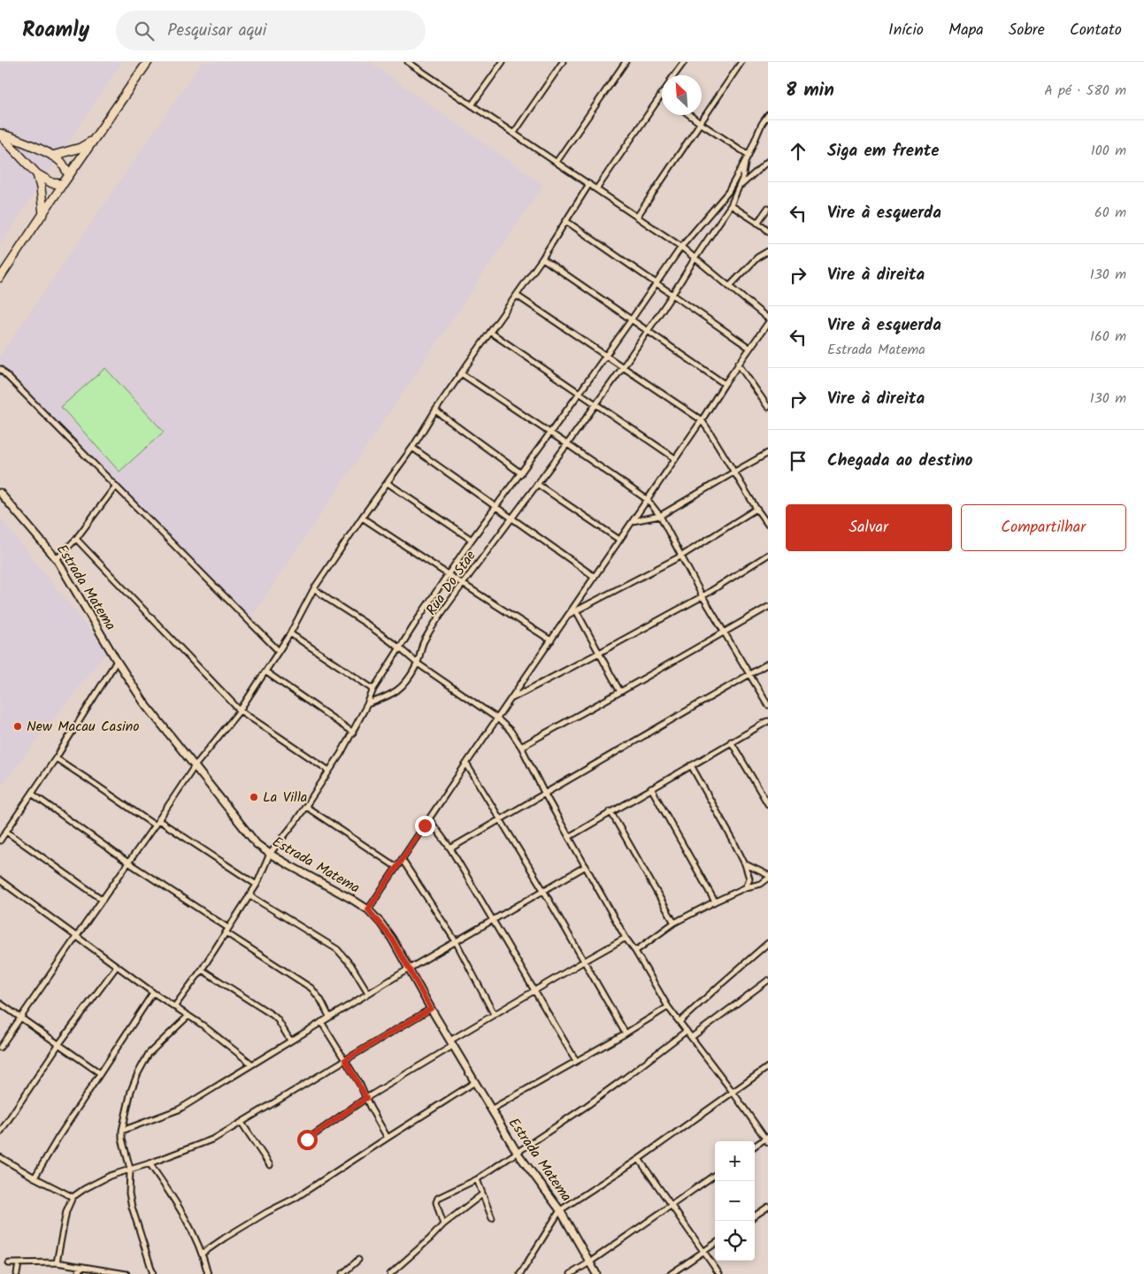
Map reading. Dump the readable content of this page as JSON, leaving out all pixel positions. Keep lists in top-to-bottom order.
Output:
{
  "streets": {
    "street": ["Rua Do Stae", "Estrada Matema"]
  },
  "places": ["New Macau Casino", "La Villa"],
  "north": "top left",
  "page": {
    "header": "Roamly",
    "search": "Pesquisar aqui",
    "nav": [
      "Início",
      "Mapa",
      "Sobre",
      "Contato"
    ],
    "heading": ["8 min", "A pé · 580 m"],
    "list": [
      ["Siga em frente", "100 m"],
      ["Vire à esquerda", "60 m"],
      ["Vire à direita", "130 m"],
      ["Vire à esquerda", "Estrada Matema", "160 m"],
      ["Vire à direita", "130 m"],
      "Chegada ao destino"
    ],
    "buttons": ["Salvar", "Compartilhar"],
    "map_buttons": ["+", "−"]
  }
}
